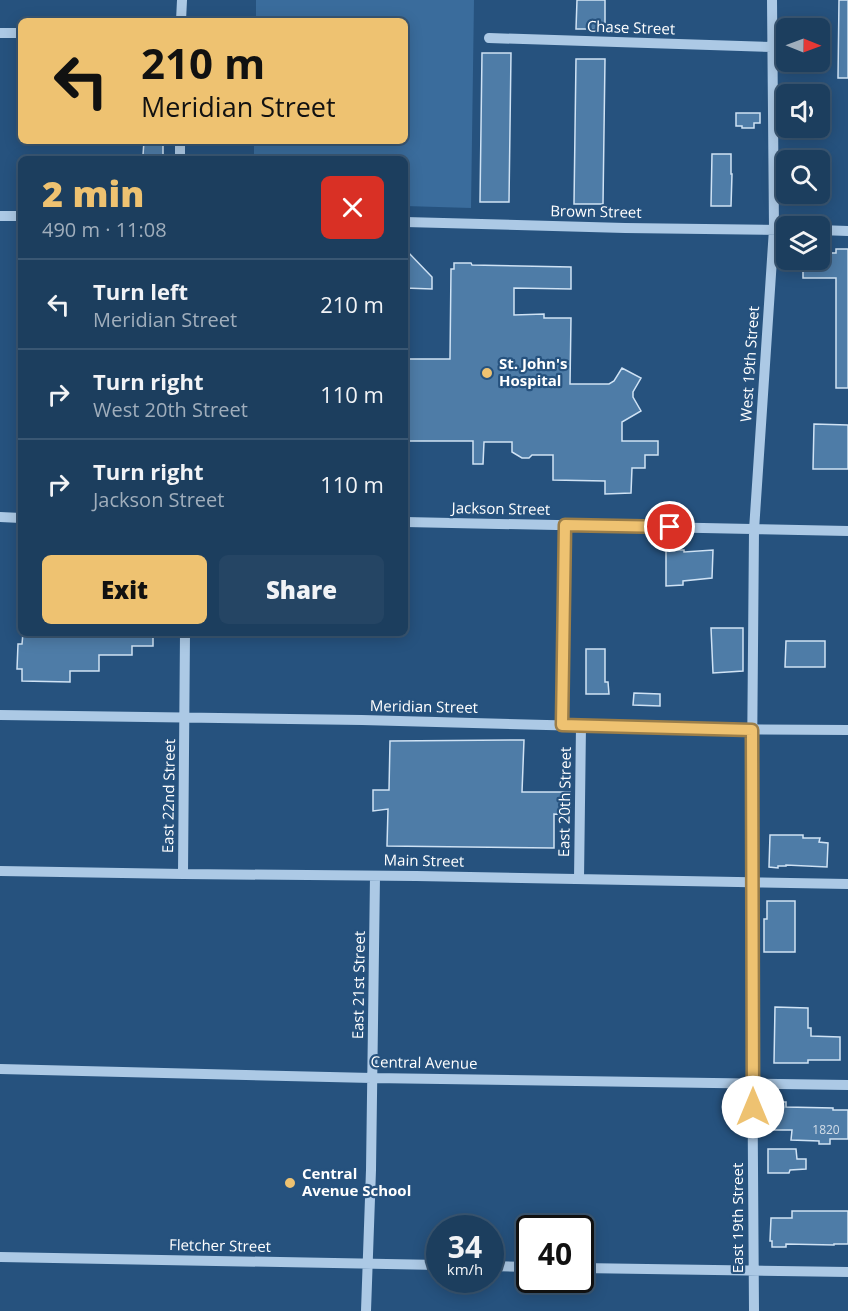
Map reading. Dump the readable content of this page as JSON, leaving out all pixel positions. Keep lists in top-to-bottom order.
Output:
{
  "streets": {
    "street": [
      "Chase Street",
      "Brown Street",
      "West 19th Street",
      "Jackson Street",
      "Meridian Street",
      "East 22nd Street",
      "East 20th Street",
      "Main Street",
      "East 21st Street",
      "Central Avenue",
      "East 19th Street",
      "Fletcher Street"
    ]
  },
  "crossings": [
    ["Chase Street", "West 19th Street"],
    ["Brown Street", "West 19th Street"],
    ["West 19th Street", "Jackson Street"],
    ["West 19th Street", "Meridian Street"],
    ["West 19th Street", "East 19th Street"],
    ["Meridian Street", "East 22nd Street"],
    ["Meridian Street", "East 20th Street"],
    ["Meridian Street", "East 19th Street"],
    ["East 22nd Street", "Main Street"],
    ["East 20th Street", "Main Street"],
    ["Main Street", "East 21st Street"],
    ["Main Street", "East 19th Street"],
    ["East 21st Street", "Central Avenue"],
    ["East 21st Street", "Fletcher Street"],
    ["Central Avenue", "East 19th Street"]
  ],
  "places": ["St. John's Hospital", "Central Avenue School"],
  "house_numbers": ["1820"],
  "north": "right",
  "page": {
    "turn": ["210 m", "Meridian Street"],
    "heading": ["2 min", "490 m · 11:08"],
    "list": [
      {
        "name": "Turn left",
        "note": "Meridian Street",
        "value": "210 m"
      },
      {
        "name": "Turn right",
        "note": "West 20th Street",
        "value": "110 m"
      },
      {
        "name": "Turn right",
        "note": "Jackson Street",
        "value": "110 m"
      }
    ],
    "buttons": ["Exit", "Share"],
    "speed": "34 km/h",
    "limit": "40"
  }
}
